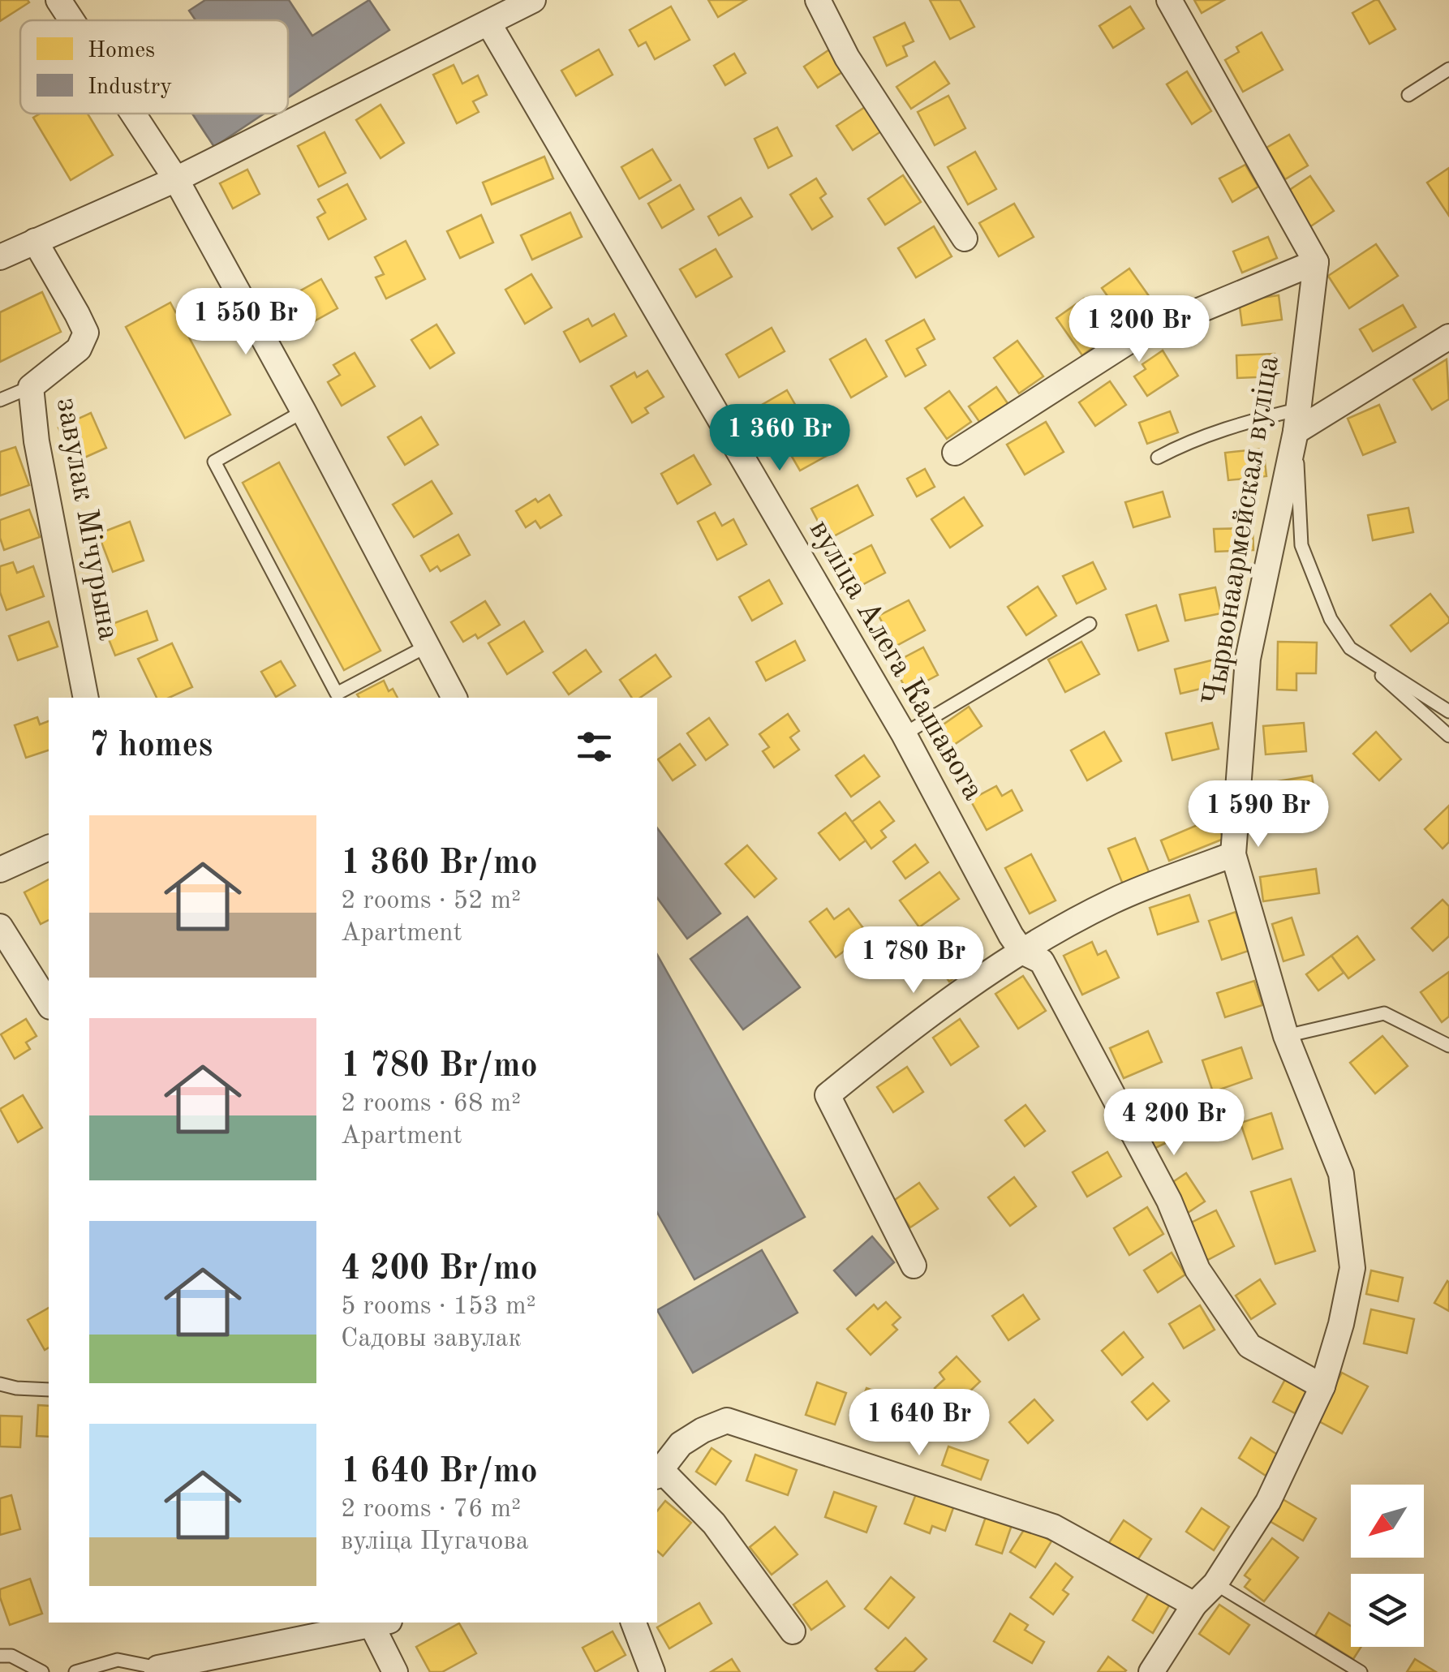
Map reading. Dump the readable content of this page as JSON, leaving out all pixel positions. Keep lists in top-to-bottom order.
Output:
{
  "streets": {
    "street": ["завулак Мічурына", "Чырвонаармейская вуліца", "вуліца Алега Кашавога"]
  },
  "crossings": [
    ["Чырвонаармейская вуліца", "вуліца Алега Кашавога"]
  ],
  "legend": ["Homes", "Industry"],
  "north": "bottom left",
  "page": {
    "price": [
      "1 550 Br",
      "1 200 Br",
      "1 360 Br",
      "1 590 Br",
      "1 780 Br",
      "4 200 Br",
      "1 640 Br"
    ],
    "heading": "7 homes",
    "list": [
      {
        "name": "1 360 Br/mo",
        "note": "2 rooms · 52 m² · Apartment"
      },
      {
        "name": "1 780 Br/mo",
        "note": "2 rooms · 68 m² · Apartment"
      },
      {
        "name": "4 200 Br/mo",
        "note": "5 rooms · 153 m² · Садовы завулак"
      },
      {
        "name": "1 640 Br/mo",
        "note": "2 rooms · 76 m² · вуліца Пугачова"
      }
    ]
  }
}
